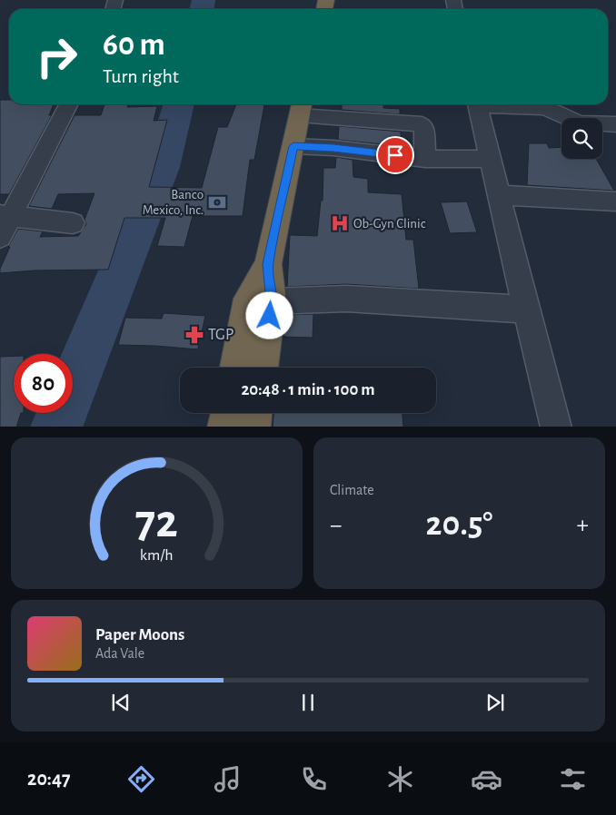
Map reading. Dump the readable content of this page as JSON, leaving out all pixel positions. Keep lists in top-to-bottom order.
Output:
{
  "places": {
    "bank": ["Banco Mexico, Inc."],
    "hospital": ["Ob-Gyn Clinic"],
    "pharmacy": ["TGP"]
  },
  "page": {
    "turn": ["60 m", "Turn right"],
    "limit": "80",
    "trip": "20:48 · 1 min · 100 m",
    "tile": "Climate",
    "heat": ["−", "20.5°", "+"],
    "song": ["Paper Moons", "Ada Vale"],
    "tabs": "20:47",
    "gauge": ["72", "km/h"]
  }
}
